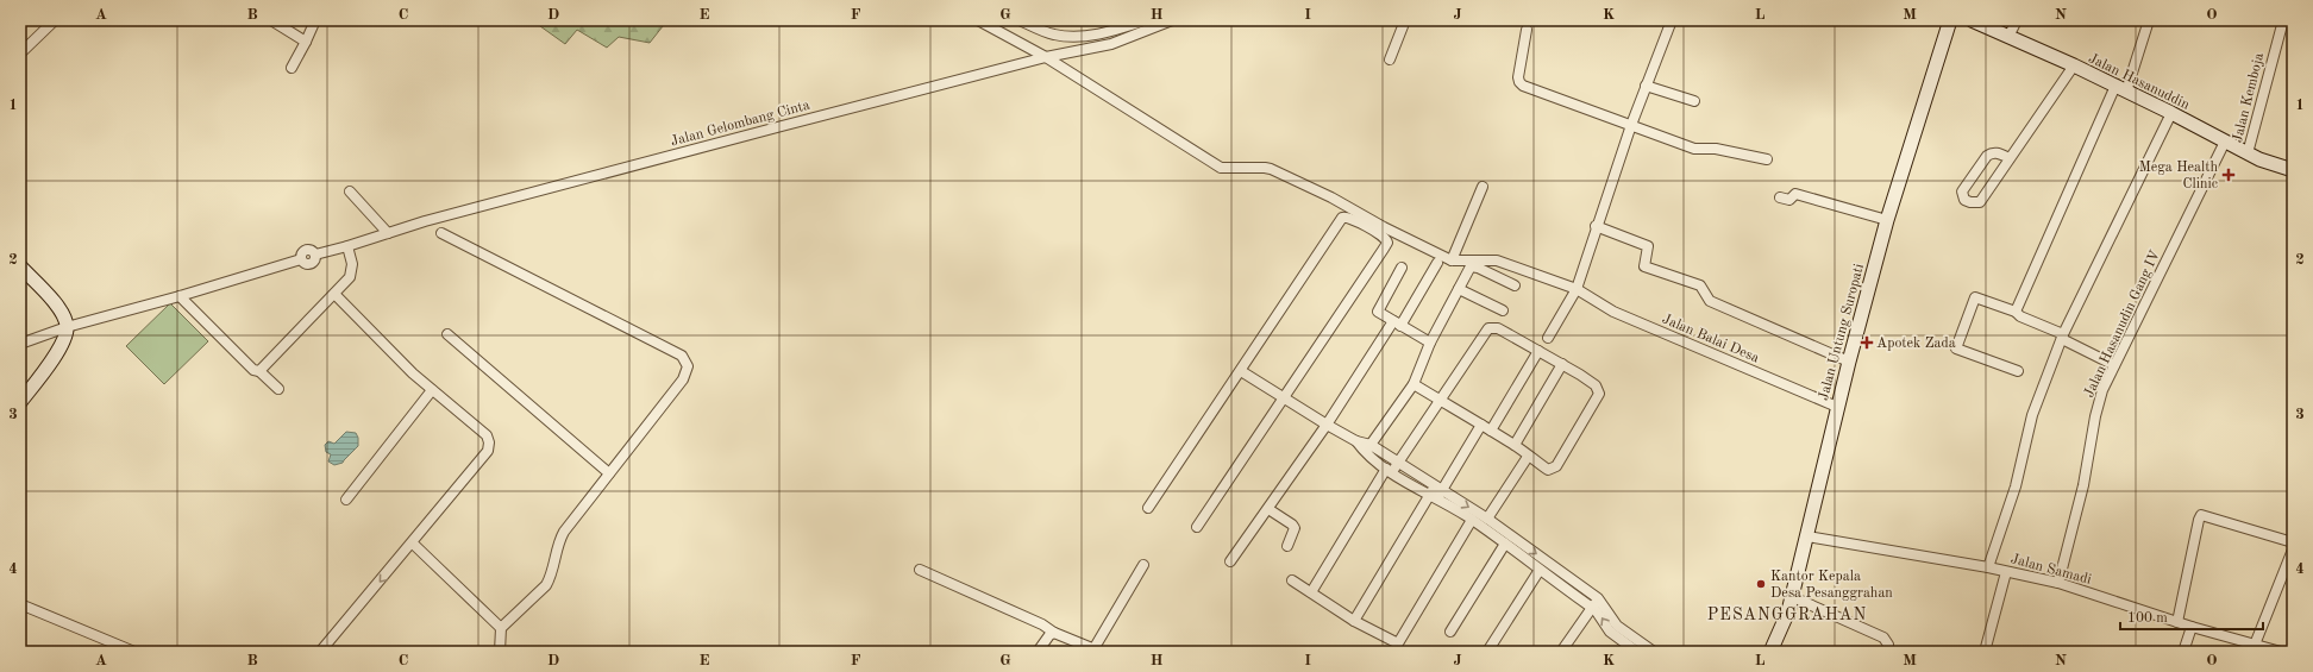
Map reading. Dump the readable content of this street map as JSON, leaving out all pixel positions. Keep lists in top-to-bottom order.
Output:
{
  "streets": {
    "main road": ["Jalan Hasanuddin", "Jalan Untung Suropati"],
    "street": [
      "Jalan Kemboja",
      "Jalan Gelombang Cinta",
      "Jalan Hasanudin Gang IV",
      "Jalan Balai Desa",
      "Jalan Samadi"
    ]
  },
  "crossings": [
    ["Jalan Hasanuddin", "Jalan Kemboja"],
    ["Jalan Hasanuddin", "Jalan Hasanudin Gang IV"],
    ["Jalan Hasanudin Gang IV", "Jalan Samadi"],
    ["Jalan Untung Suropati", "Jalan Balai Desa"],
    ["Jalan Untung Suropati", "Jalan Samadi"]
  ],
  "districts": ["PESANGGRAHAN"],
  "places": {
    "health": ["Mega Health Clinic", "Apotek Zada"],
    "other": ["Kantor Kepala Desa Pesanggrahan"]
  },
  "scale_bar": "100 m",
  "grid": {
    "columns": [
      "A",
      "B",
      "C",
      "D",
      "E",
      "F",
      "G",
      "H",
      "I",
      "J",
      "K",
      "L",
      "M",
      "N",
      "O"
    ],
    "rows": [
      "1",
      "2",
      "3",
      "4"
    ]
  }
}
